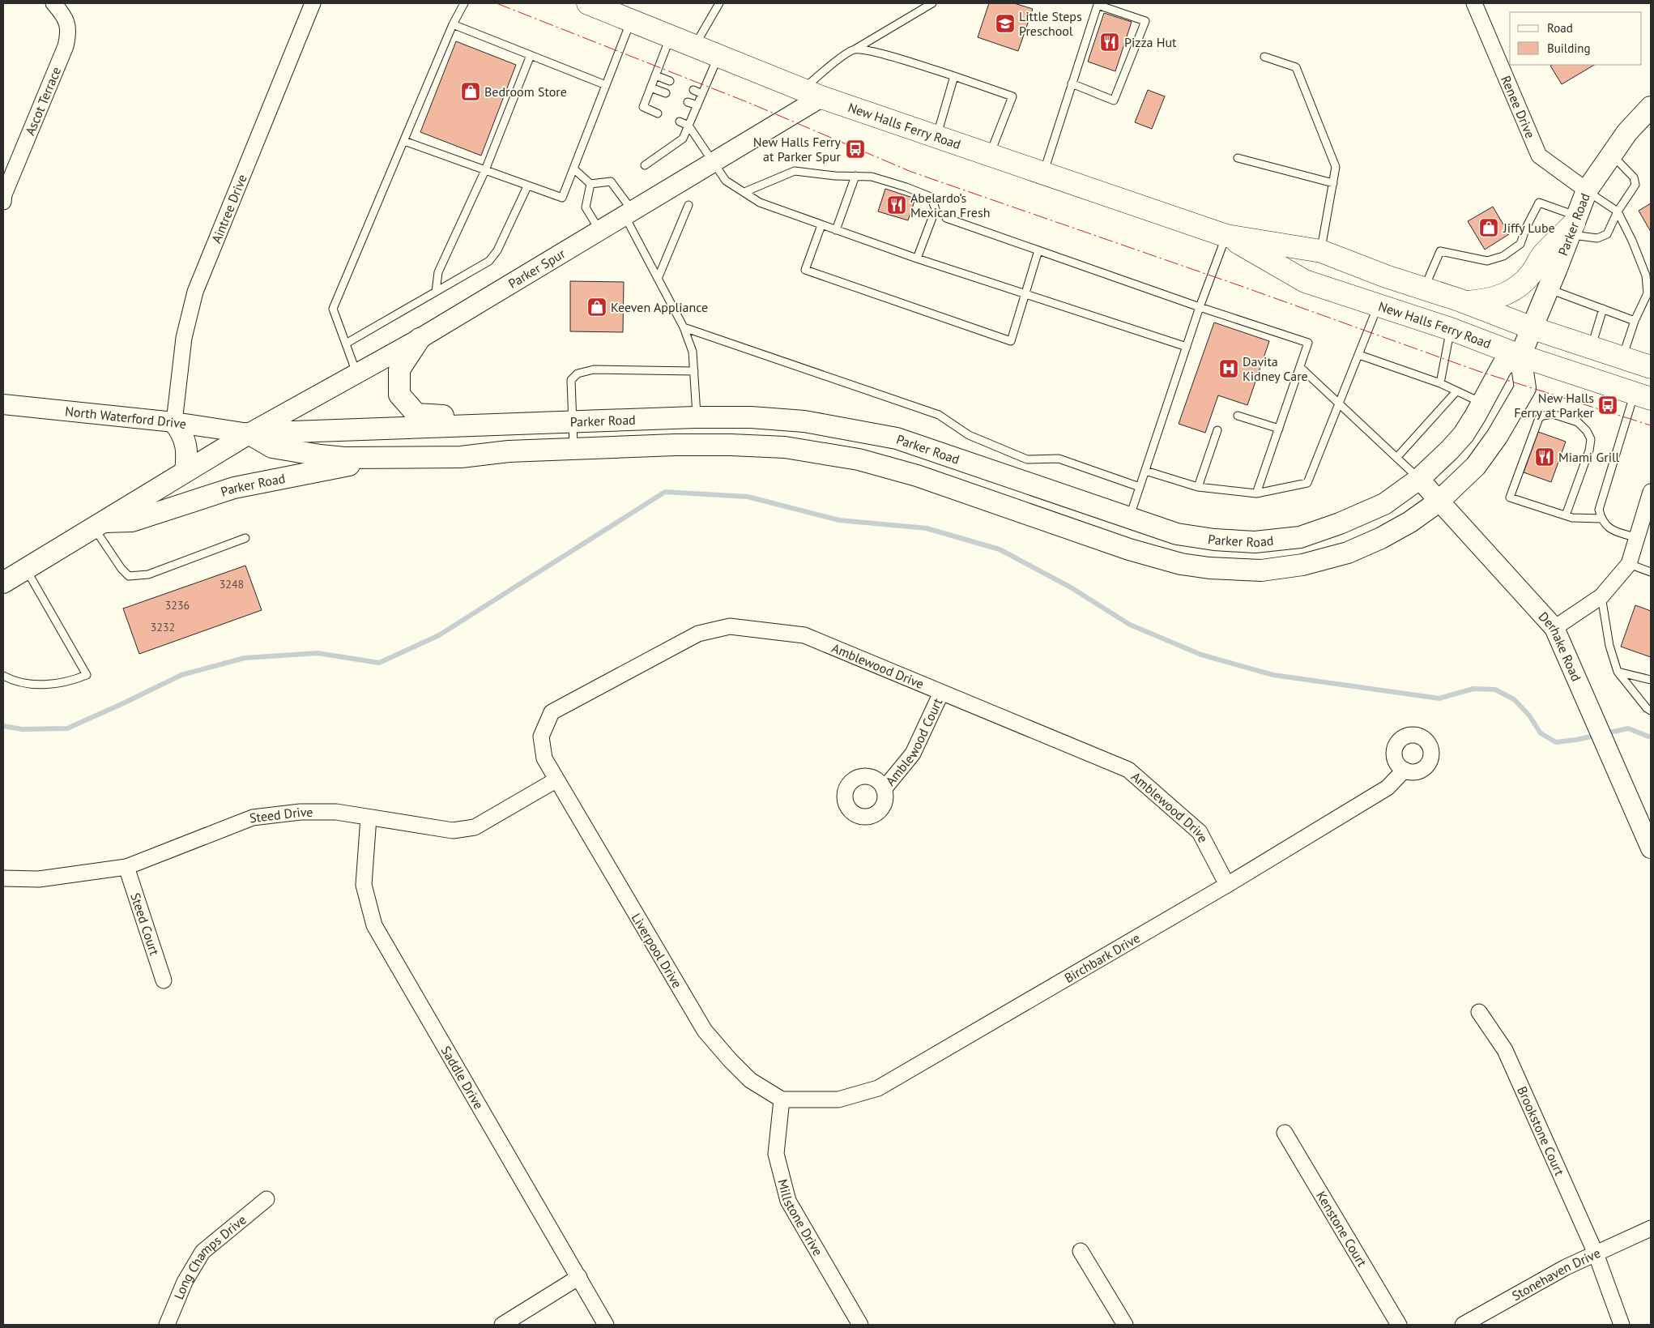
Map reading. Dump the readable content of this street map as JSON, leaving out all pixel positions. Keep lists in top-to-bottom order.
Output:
{
  "streets": {
    "main road": ["New Halls Ferry Road", "Parker Road"],
    "street": [
      "Ascot Terrace",
      "Renee Drive",
      "Aintree Drive",
      "Parker Spur",
      "North Waterford Drive",
      "Derhake Road",
      "Amblewood Drive",
      "Amblewood Court",
      "Steed Drive",
      "Steed Court",
      "Liverpool Drive",
      "Birchbark Drive",
      "Saddle Drive",
      "Brookstone Court",
      "Millstone Drive",
      "Kenstone Court",
      "Long Champs Drive",
      "Stonehaven Drive"
    ]
  },
  "crossings": [
    ["Renee Drive", "Parker Road"],
    ["New Halls Ferry Road", "Parker Road"],
    ["New Halls Ferry Road", "Parker Spur"],
    ["Aintree Drive", "North Waterford Drive"],
    ["Parker Road", "Parker Spur"],
    ["Parker Road", "North Waterford Drive"],
    ["Parker Road", "Derhake Road"],
    ["Parker Spur", "North Waterford Drive"],
    ["Amblewood Drive", "Amblewood Court"],
    ["Amblewood Drive", "Steed Drive"],
    ["Amblewood Drive", "Liverpool Drive"],
    ["Amblewood Drive", "Birchbark Drive"],
    ["Steed Drive", "Steed Court"],
    ["Steed Drive", "Liverpool Drive"],
    ["Steed Drive", "Saddle Drive"],
    ["Liverpool Drive", "Birchbark Drive"],
    ["Liverpool Drive", "Millstone Drive"],
    ["Birchbark Drive", "Millstone Drive"],
    ["Brookstone Court", "Stonehaven Drive"]
  ],
  "places": {
    "school or university": ["Little Steps Preschool"],
    "restaurant": ["Pizza Hut", "Abelardo’s Mexican Fresh", "Miami Grill"],
    "shop": ["Bedroom Store", "Jiffy Lube", "Keeven Appliance"],
    "bus stop": ["New Halls Ferry at Parker Spur", "New Halls Ferry at Parker"],
    "hospital": ["Davita Kidney Care"]
  },
  "house_numbers": ["3248", "3236", "3232"],
  "legend": ["Road", "Building"]
}
